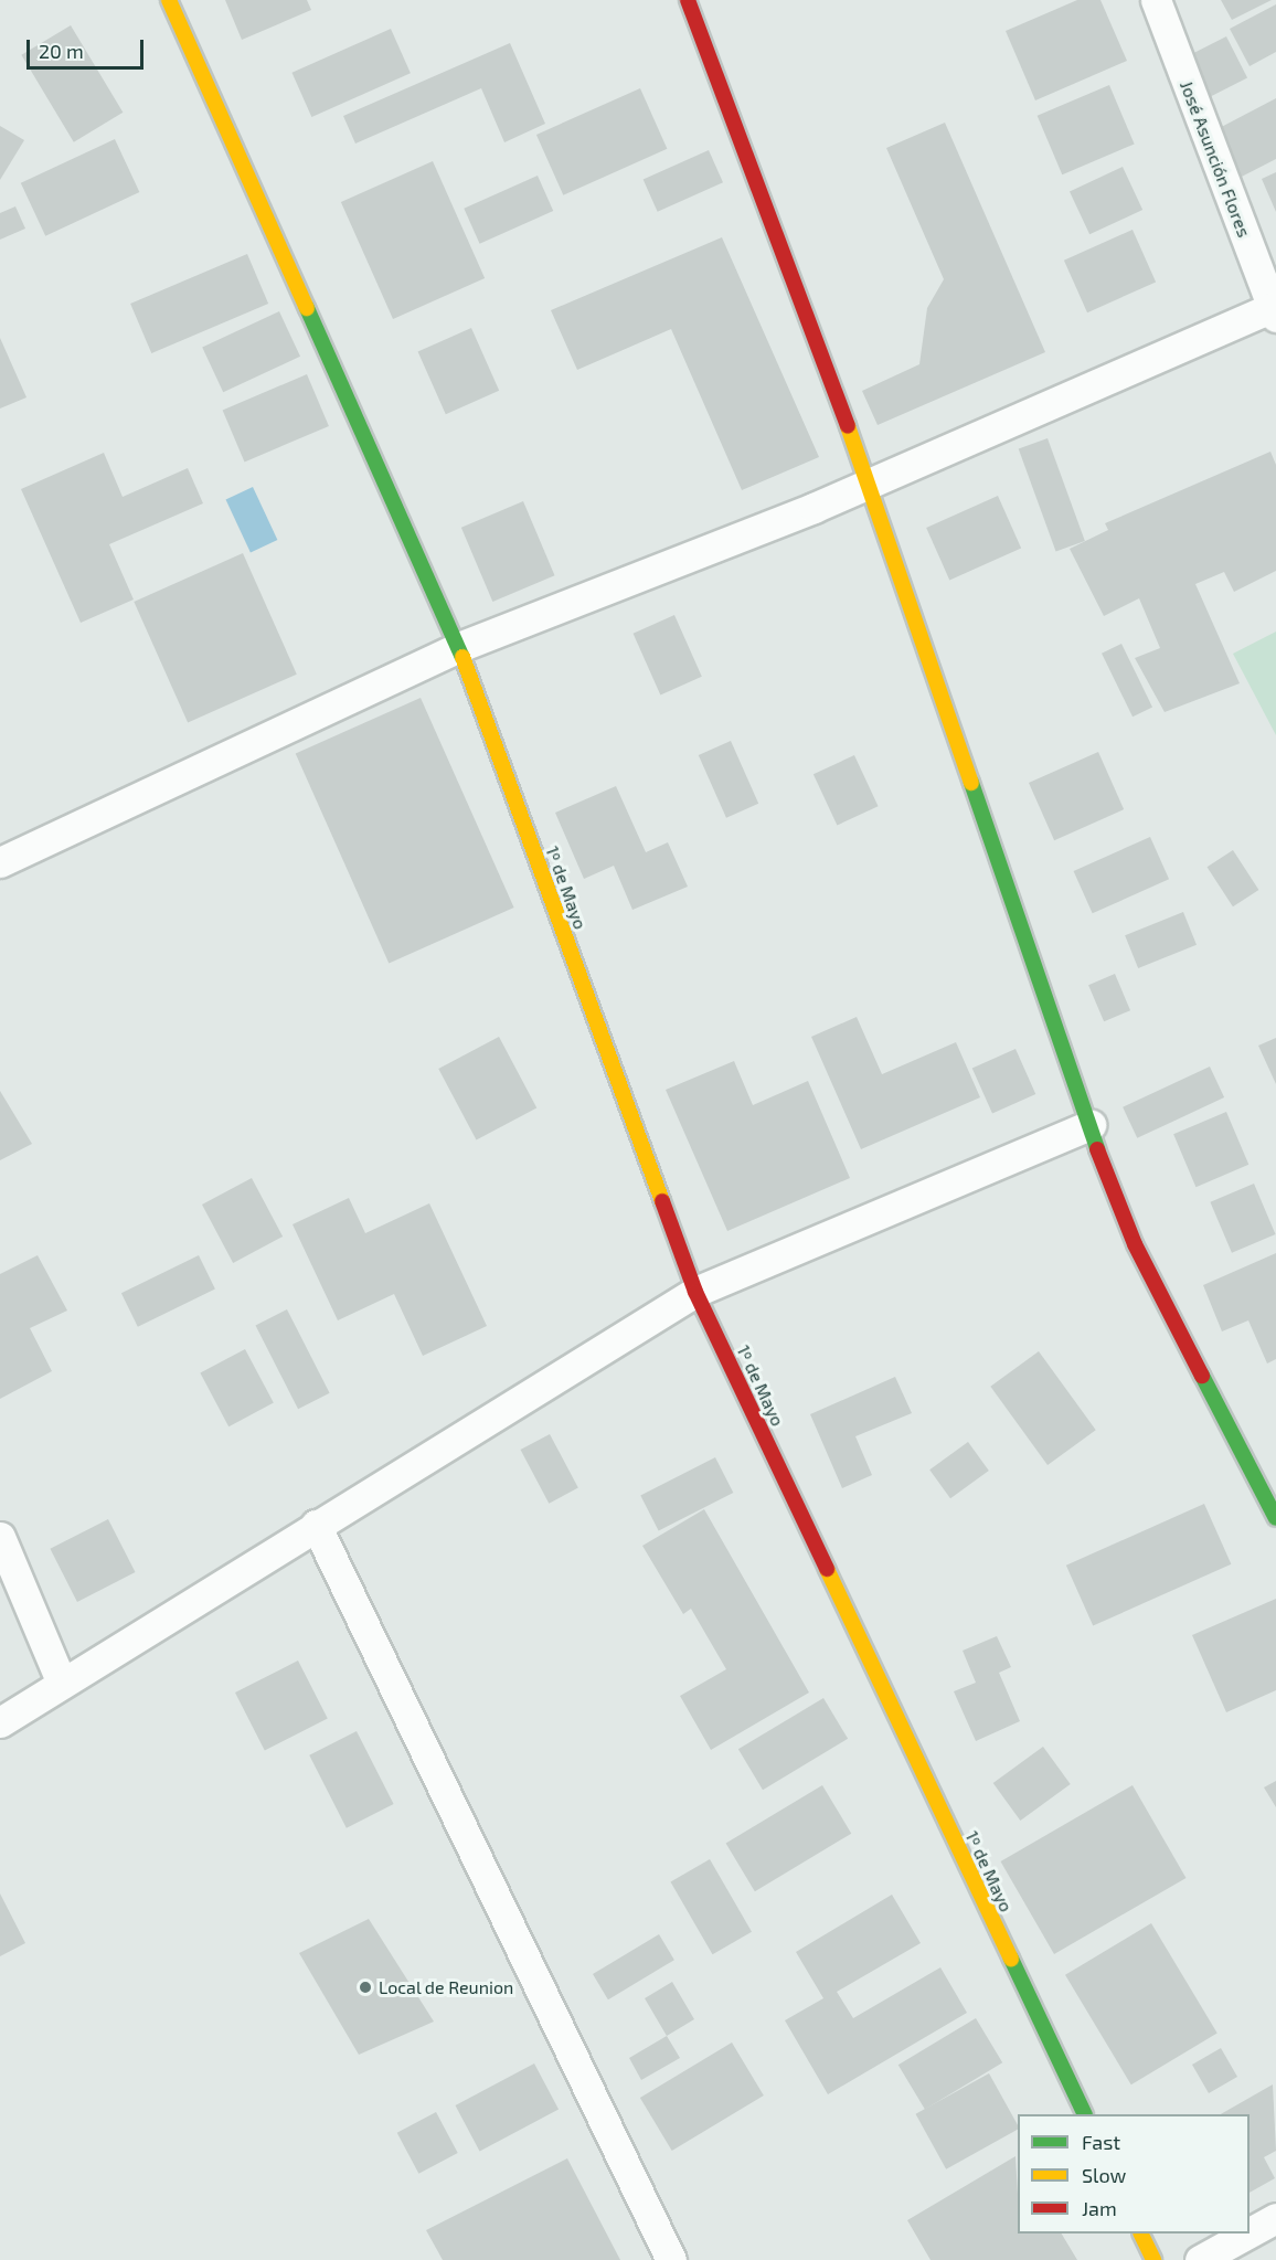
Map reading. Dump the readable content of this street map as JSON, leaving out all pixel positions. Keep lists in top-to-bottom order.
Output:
{
  "streets": {
    "street": ["José Asunción Flores", "1º de Mayo"]
  },
  "places": ["Local de Reunion"],
  "legend": ["Fast", "Slow", "Jam"],
  "scale_bar": "20 m"
}
